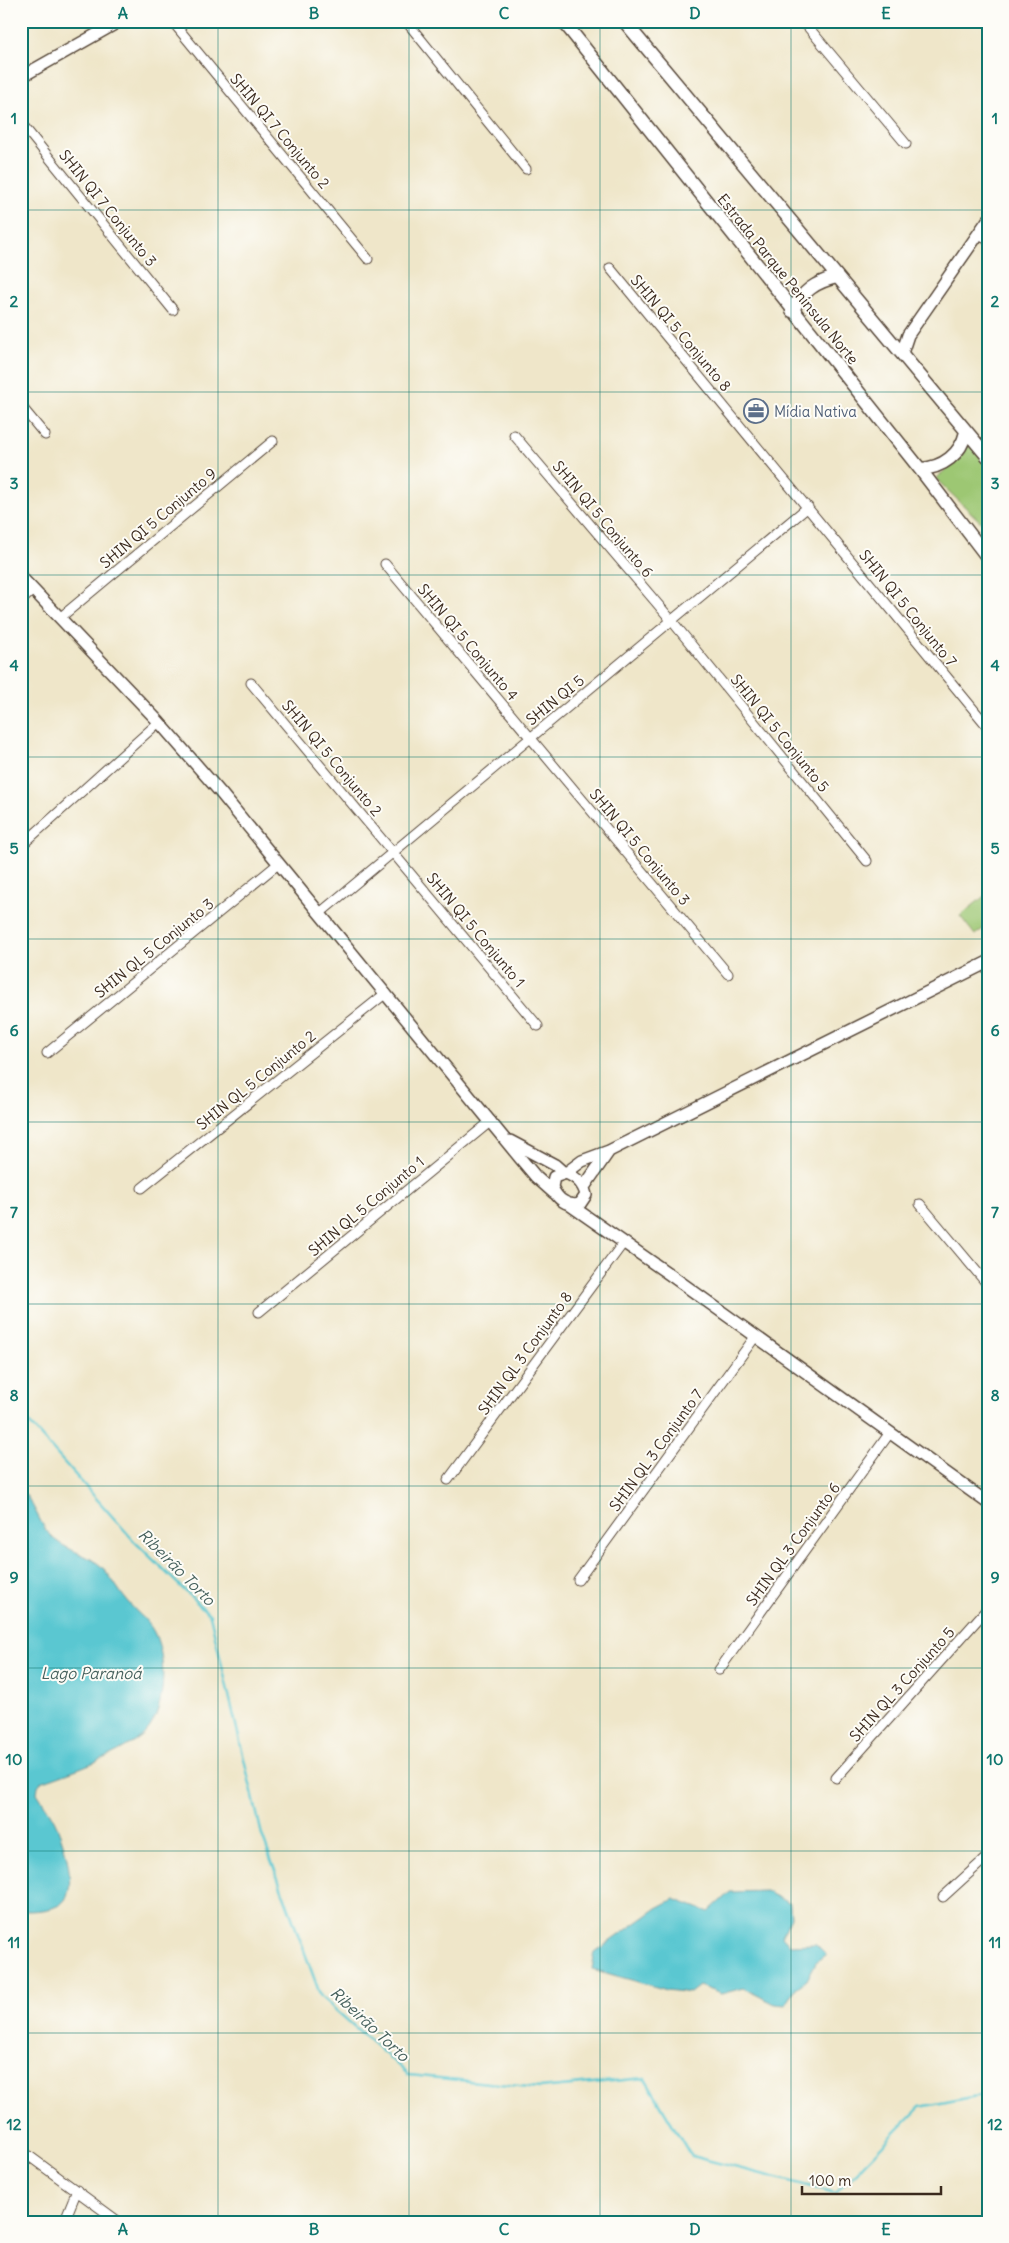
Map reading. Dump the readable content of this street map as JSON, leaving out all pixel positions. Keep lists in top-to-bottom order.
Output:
{
  "streets": {
    "main road": ["Estrada Parque Península Norte"],
    "street": [
      "SHIN QI 7 Conjunto 2",
      "SHIN QI 7 Conjunto 3",
      "SHIN QI 5 Conjunto 8",
      "SHIN QI 5 Conjunto 9",
      "SHIN QI 5 Conjunto 6",
      "SHIN QI 5 Conjunto 7",
      "SHIN QI 5 Conjunto 4",
      "SHIN QI 5",
      "SHIN QI 5 Conjunto 5",
      "SHIN QI 5 Conjunto 2",
      "SHIN QI 5 Conjunto 3",
      "SHIN QI 5 Conjunto 1",
      "SHIN QL 5 Conjunto 3",
      "SHIN QL 5 Conjunto 2",
      "SHIN QL 5 Conjunto 1",
      "SHIN QL 3 Conjunto 8",
      "SHIN QL 3 Conjunto 7",
      "SHIN QL 3 Conjunto 6",
      "SHIN QL 3 Conjunto 5"
    ]
  },
  "crossings": [
    ["SHIN QI 5 Conjunto 8", "SHIN QI 5 Conjunto 7"],
    ["SHIN QI 5 Conjunto 8", "SHIN QI 5"],
    ["SHIN QI 5 Conjunto 6", "SHIN QI 5"],
    ["SHIN QI 5 Conjunto 6", "SHIN QI 5 Conjunto 5"],
    ["SHIN QI 5 Conjunto 7", "SHIN QI 5"],
    ["SHIN QI 5 Conjunto 4", "SHIN QI 5"],
    ["SHIN QI 5 Conjunto 4", "SHIN QI 5 Conjunto 3"],
    ["SHIN QI 5", "SHIN QI 5 Conjunto 5"],
    ["SHIN QI 5", "SHIN QI 5 Conjunto 2"],
    ["SHIN QI 5", "SHIN QI 5 Conjunto 3"],
    ["SHIN QI 5", "SHIN QI 5 Conjunto 1"],
    ["SHIN QI 5 Conjunto 2", "SHIN QI 5 Conjunto 1"]
  ],
  "water": ["Ribeirão Torto", "Lago Paranoá"],
  "places": {
    "office": ["Mídia Nativa"]
  },
  "scale_bar": "100 m",
  "grid": {
    "columns": [
      "A",
      "B",
      "C",
      "D",
      "E"
    ],
    "rows": [
      "1",
      "2",
      "3",
      "4",
      "5",
      "6",
      "7",
      "8",
      "9",
      "10",
      "11",
      "12"
    ]
  }
}
